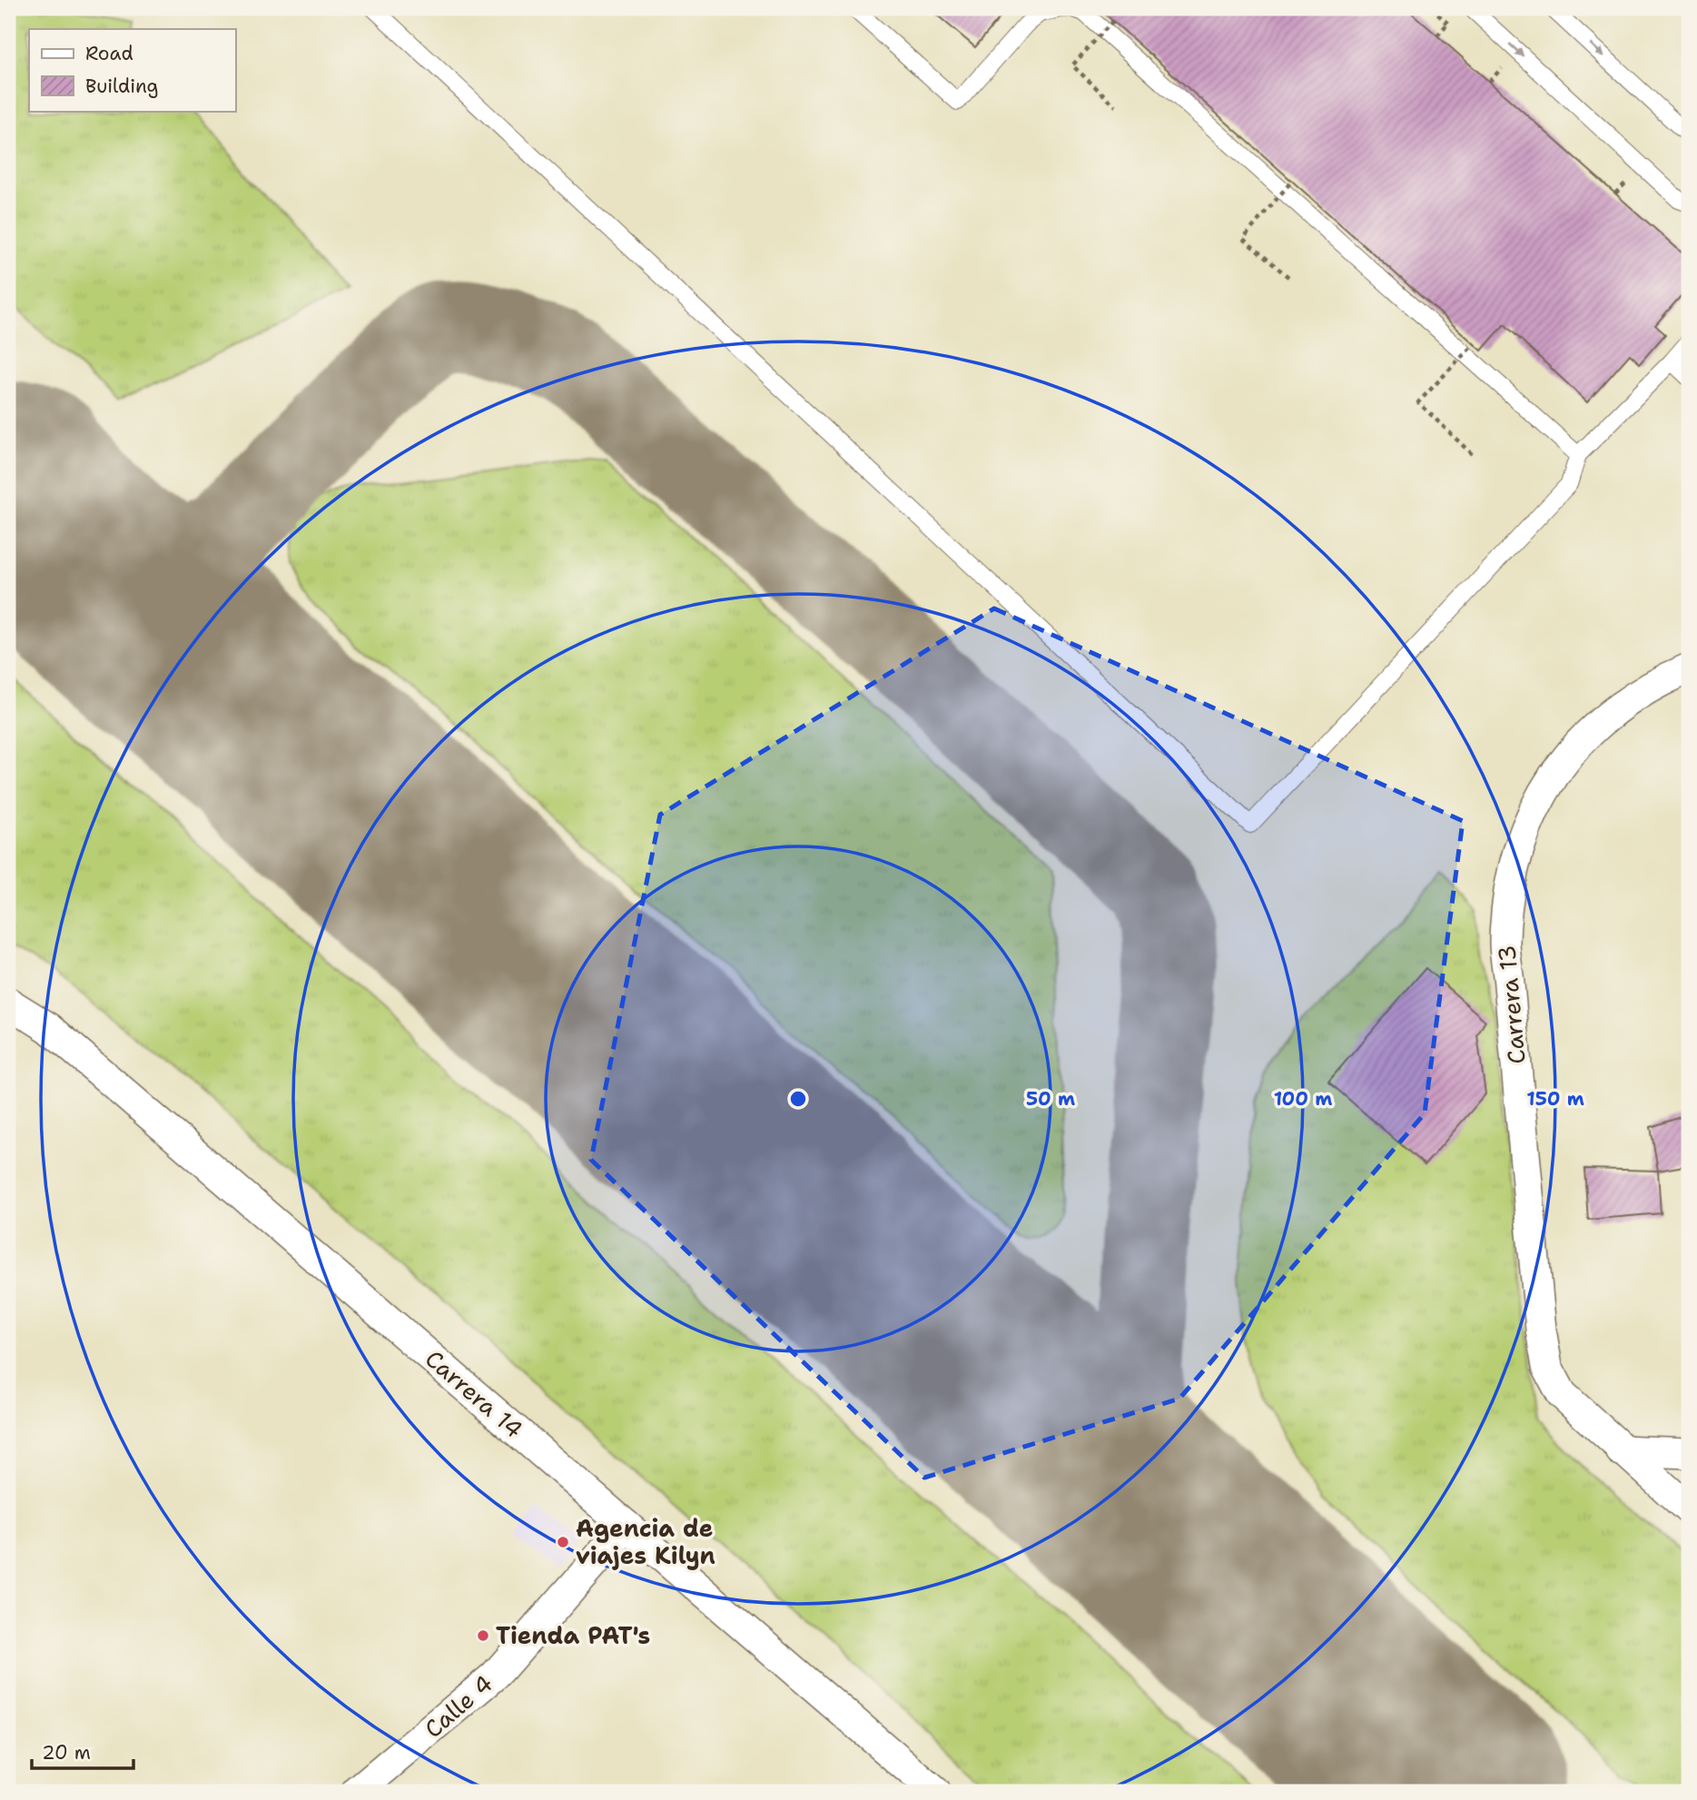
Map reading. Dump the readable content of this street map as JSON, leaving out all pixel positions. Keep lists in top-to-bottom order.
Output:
{
  "streets": {
    "street": ["Carrera 13", "Carrera 14", "Calle 4"]
  },
  "crossings": [
    ["Carrera 14", "Calle 4"]
  ],
  "places": ["Agencia de viajes Kilyn", "Tienda PAT's"],
  "legend": ["Road", "Building"],
  "scale_bar": "20 m",
  "rings": ["50 m", "100 m", "150 m"]
}
